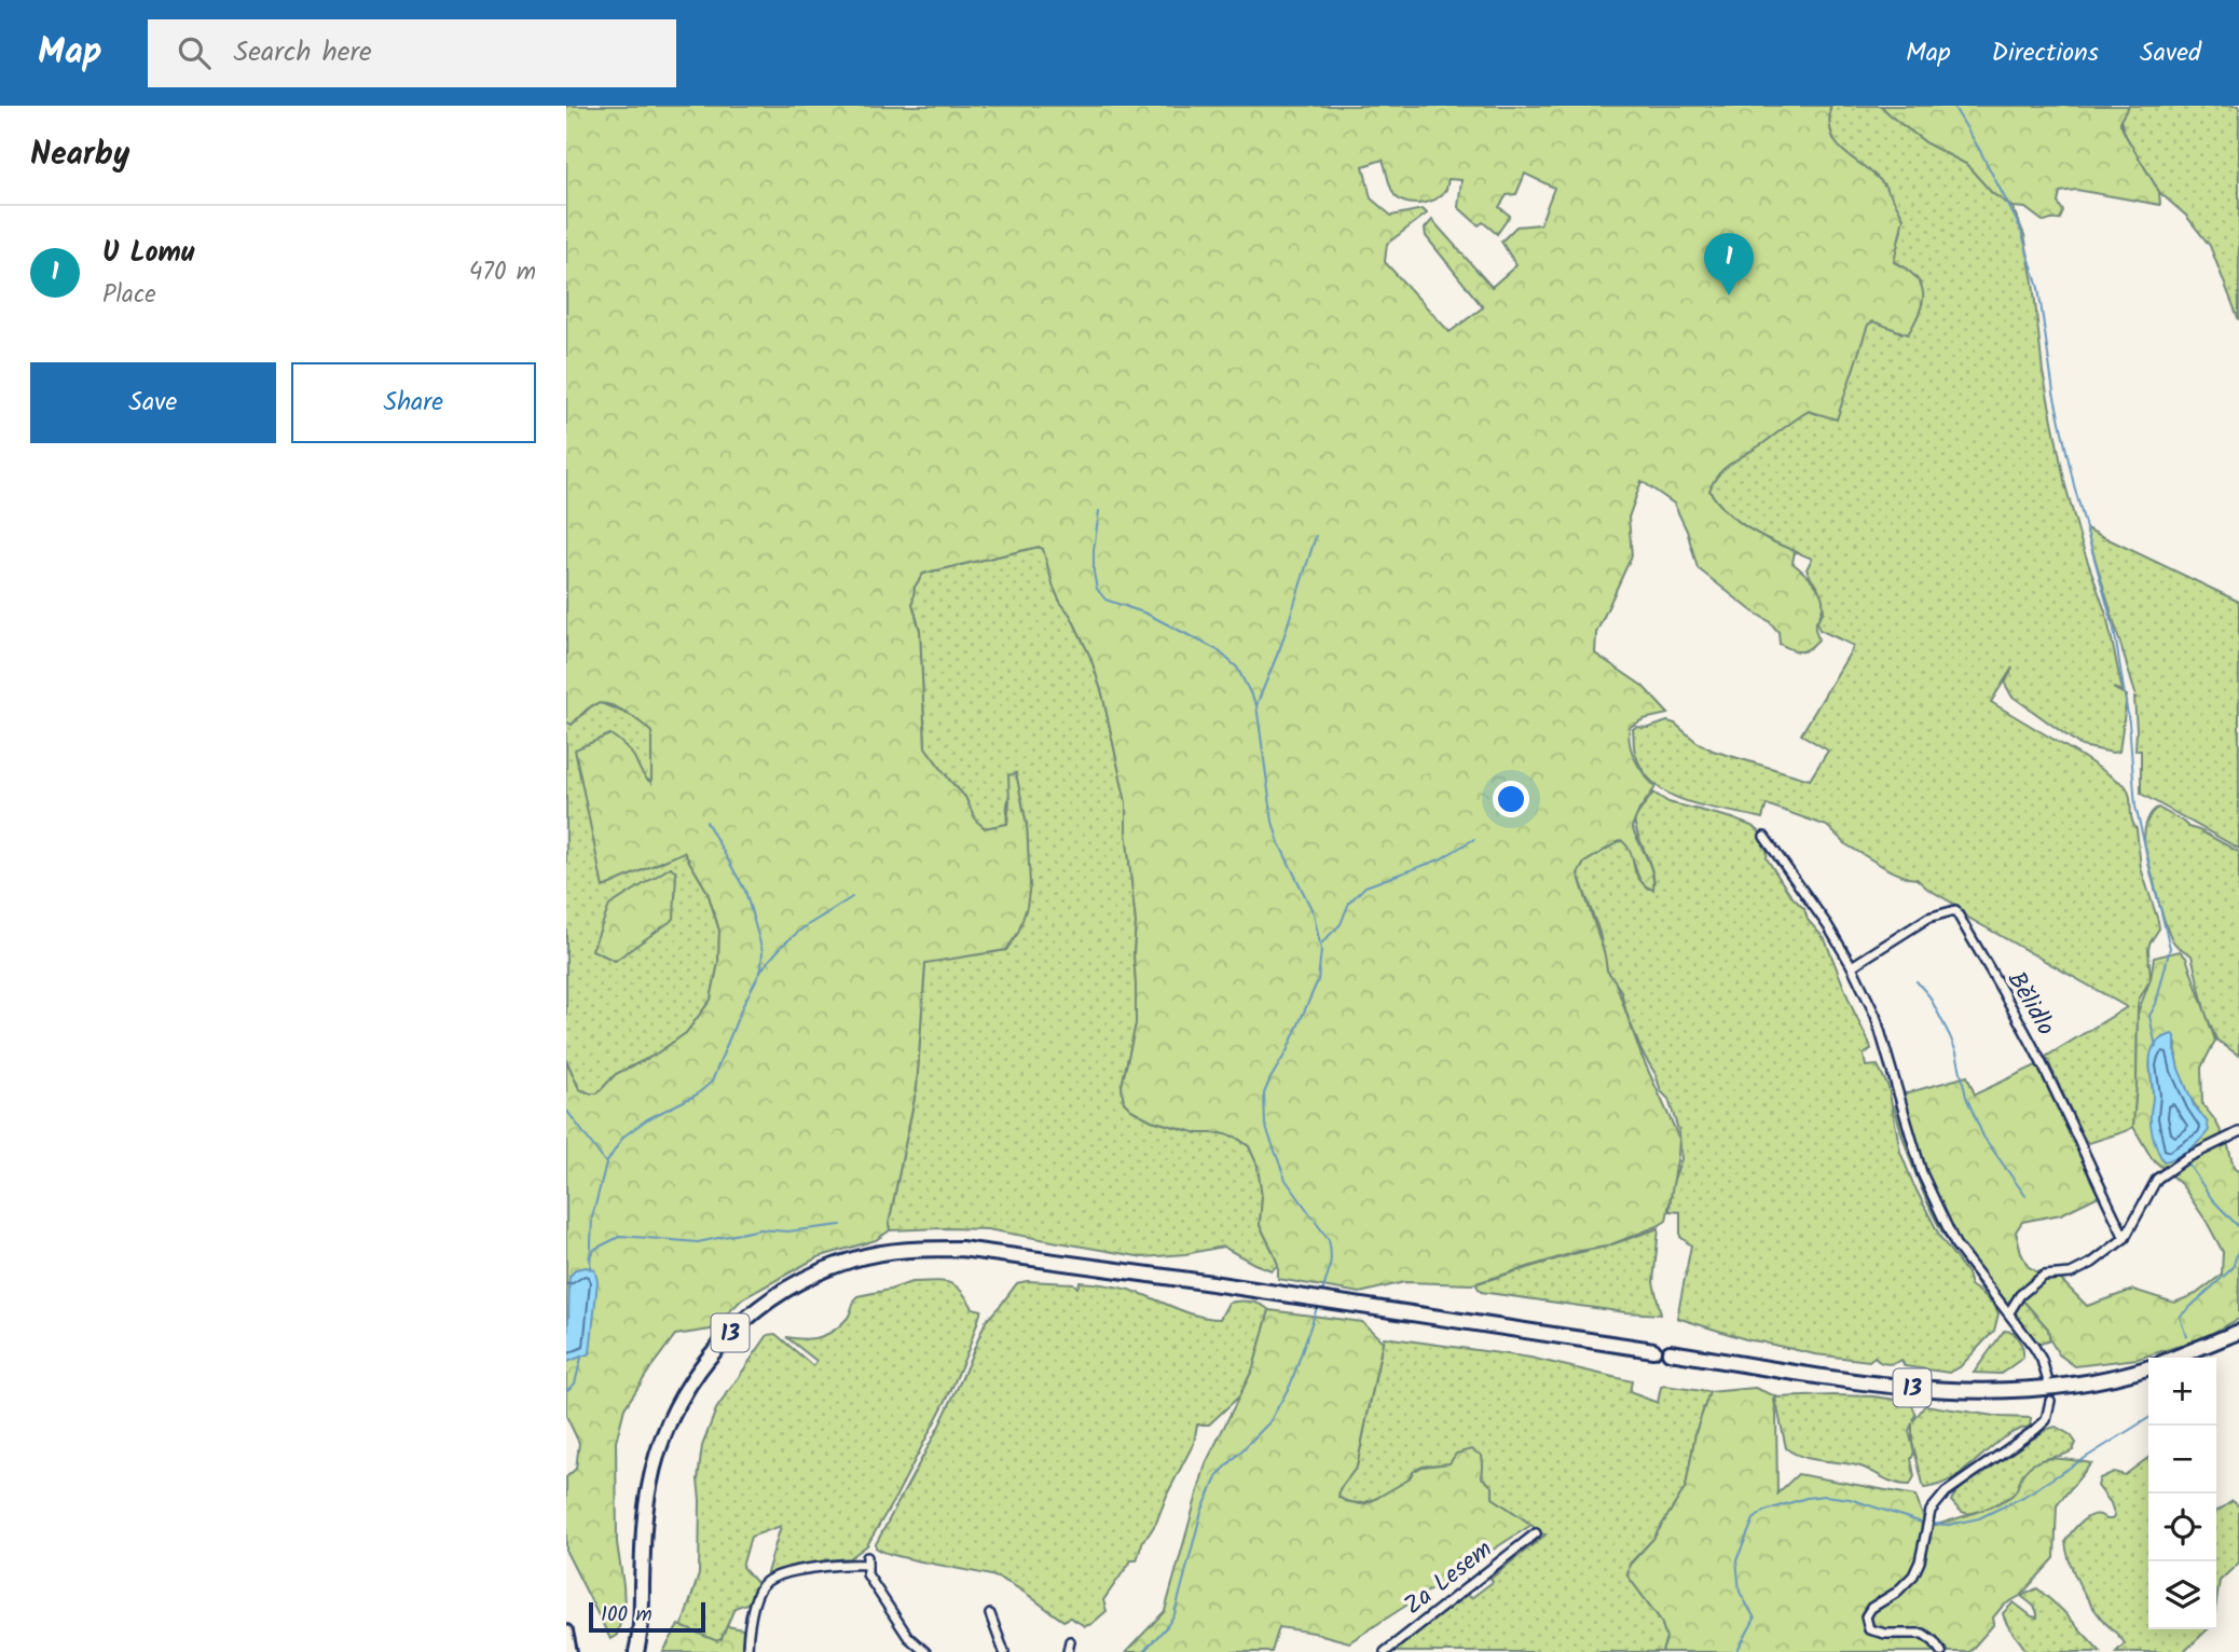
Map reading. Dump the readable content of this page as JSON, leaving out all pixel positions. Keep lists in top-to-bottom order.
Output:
{
  "streets": {
    "main road": ["13"],
    "street": ["Bělidlo", "Za Lesem"]
  },
  "scale_bar": "100 m",
  "page": {
    "header": "Map",
    "search": "Search here",
    "nav": ["Map", "Directions", "Saved"],
    "heading": "Nearby",
    "list": [
      {
        "mark": "1",
        "name": "U Lomu",
        "note": "Place",
        "value": "470 m"
      }
    ],
    "pins": "1",
    "buttons": ["Save", "Share"],
    "map_buttons": ["+", "−"],
    "scale": "100 m"
  }
}
